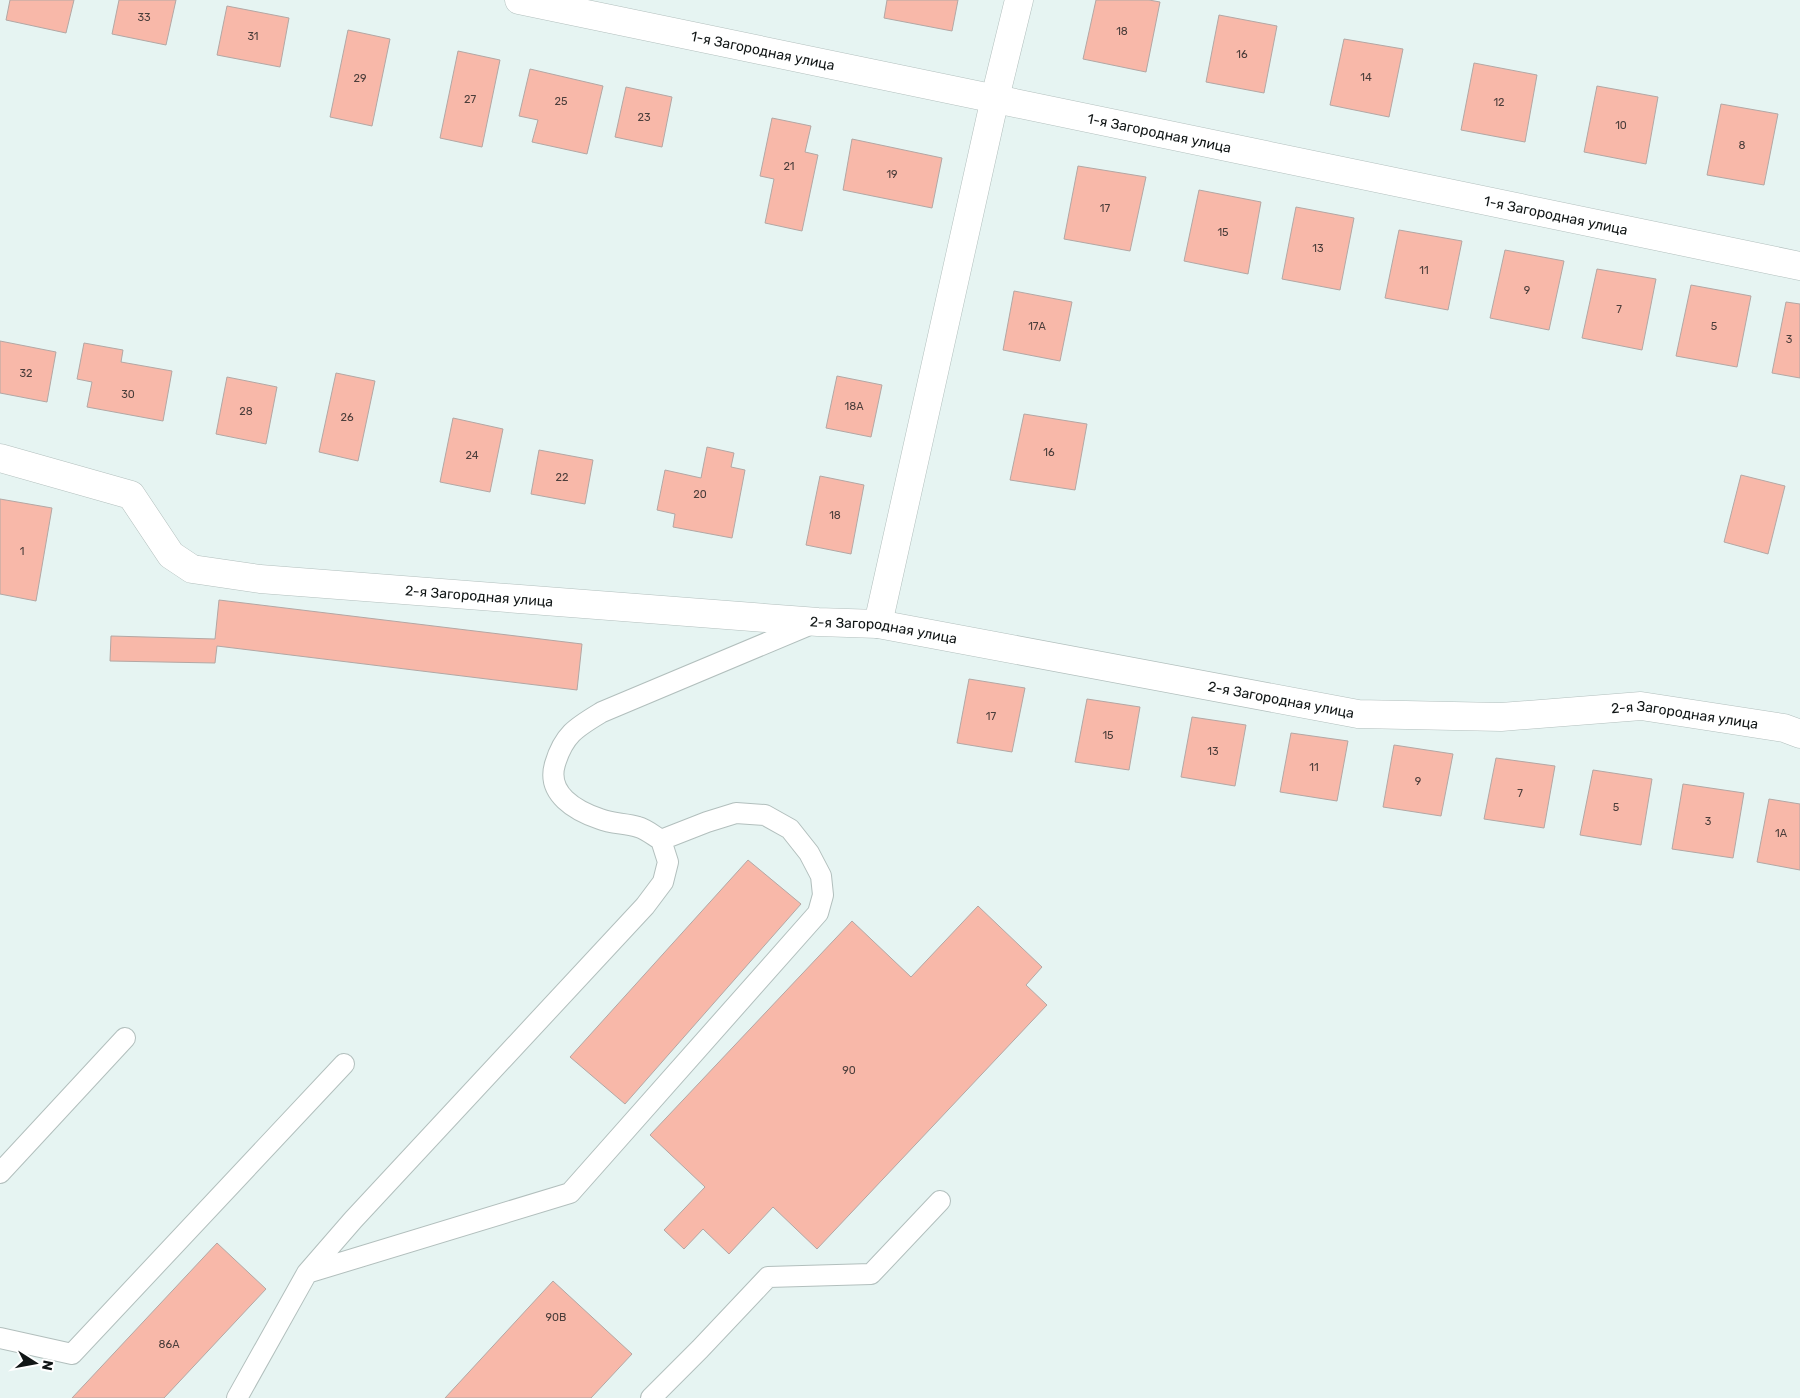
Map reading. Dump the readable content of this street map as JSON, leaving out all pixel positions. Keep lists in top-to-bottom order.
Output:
{
  "streets": {
    "street": ["1-я Загородная улица", "2-я Загородная улица"]
  },
  "house_numbers": [
    "33",
    "18",
    "31",
    "16",
    "14",
    "29",
    "27",
    "25",
    "12",
    "23",
    "10",
    "8",
    "21",
    "19",
    "17",
    "15",
    "13",
    "11",
    "9",
    "7",
    "17А",
    "5",
    "3",
    "32",
    "30",
    "18А",
    "28",
    "26",
    "16",
    "24",
    "22",
    "20",
    "18",
    "1",
    "17",
    "15",
    "13",
    "11",
    "9",
    "7",
    "5",
    "3",
    "1А",
    "90",
    "90В",
    "86А"
  ],
  "north": "right"
}
